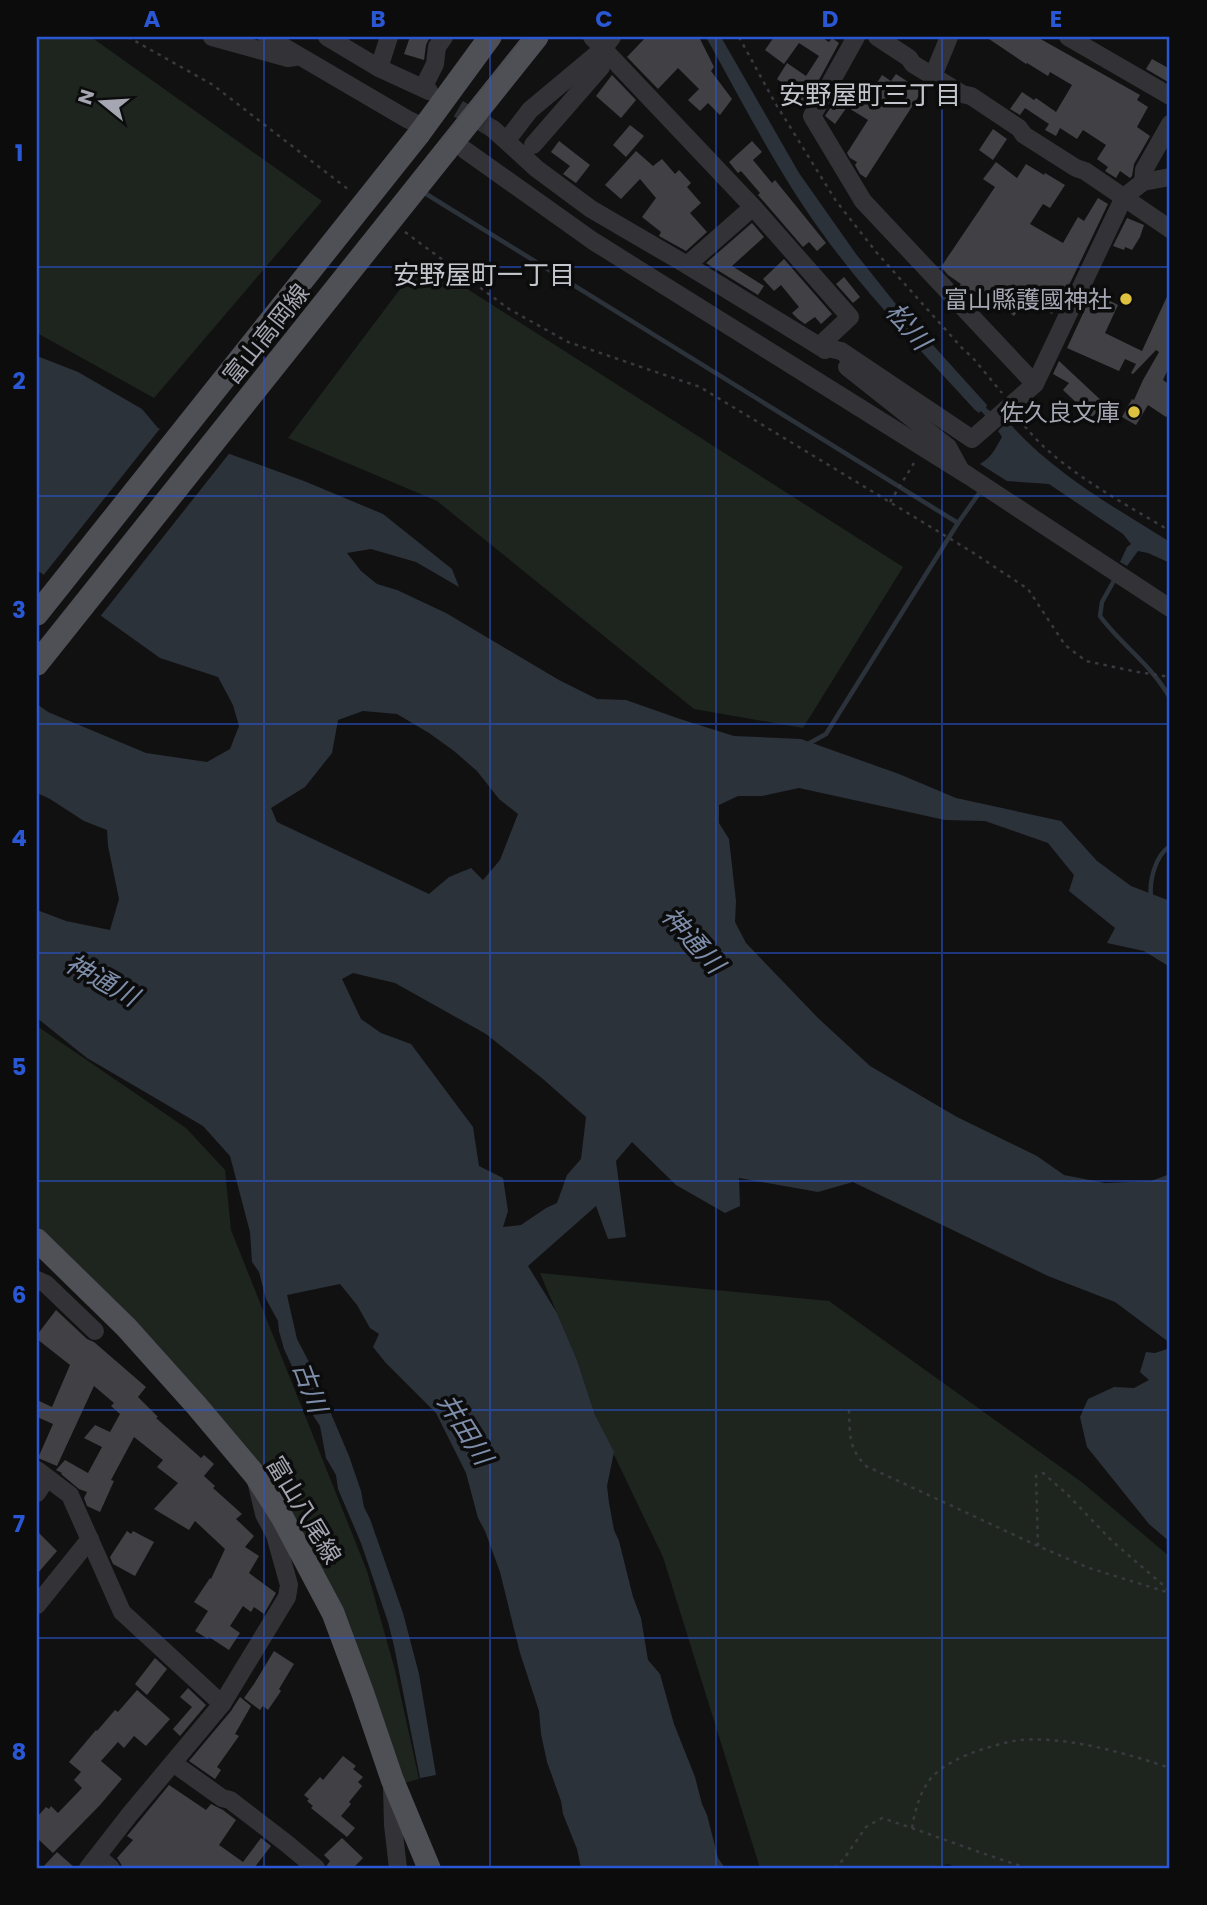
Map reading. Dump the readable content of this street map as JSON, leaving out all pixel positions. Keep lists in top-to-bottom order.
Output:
{
  "streets": {
    "main road": ["富山高岡線", "富山八尾線"]
  },
  "districts": ["安野屋町三丁目", "安野屋町一丁目"],
  "water": [
    "松川",
    "神通川",
    "古川",
    "井田川"
  ],
  "places": ["富山縣護國神社", "佐久良文庫"],
  "north": "left",
  "grid": {
    "columns": [
      "A",
      "B",
      "C",
      "D",
      "E"
    ],
    "rows": [
      "1",
      "2",
      "3",
      "4",
      "5",
      "6",
      "7",
      "8"
    ]
  }
}
